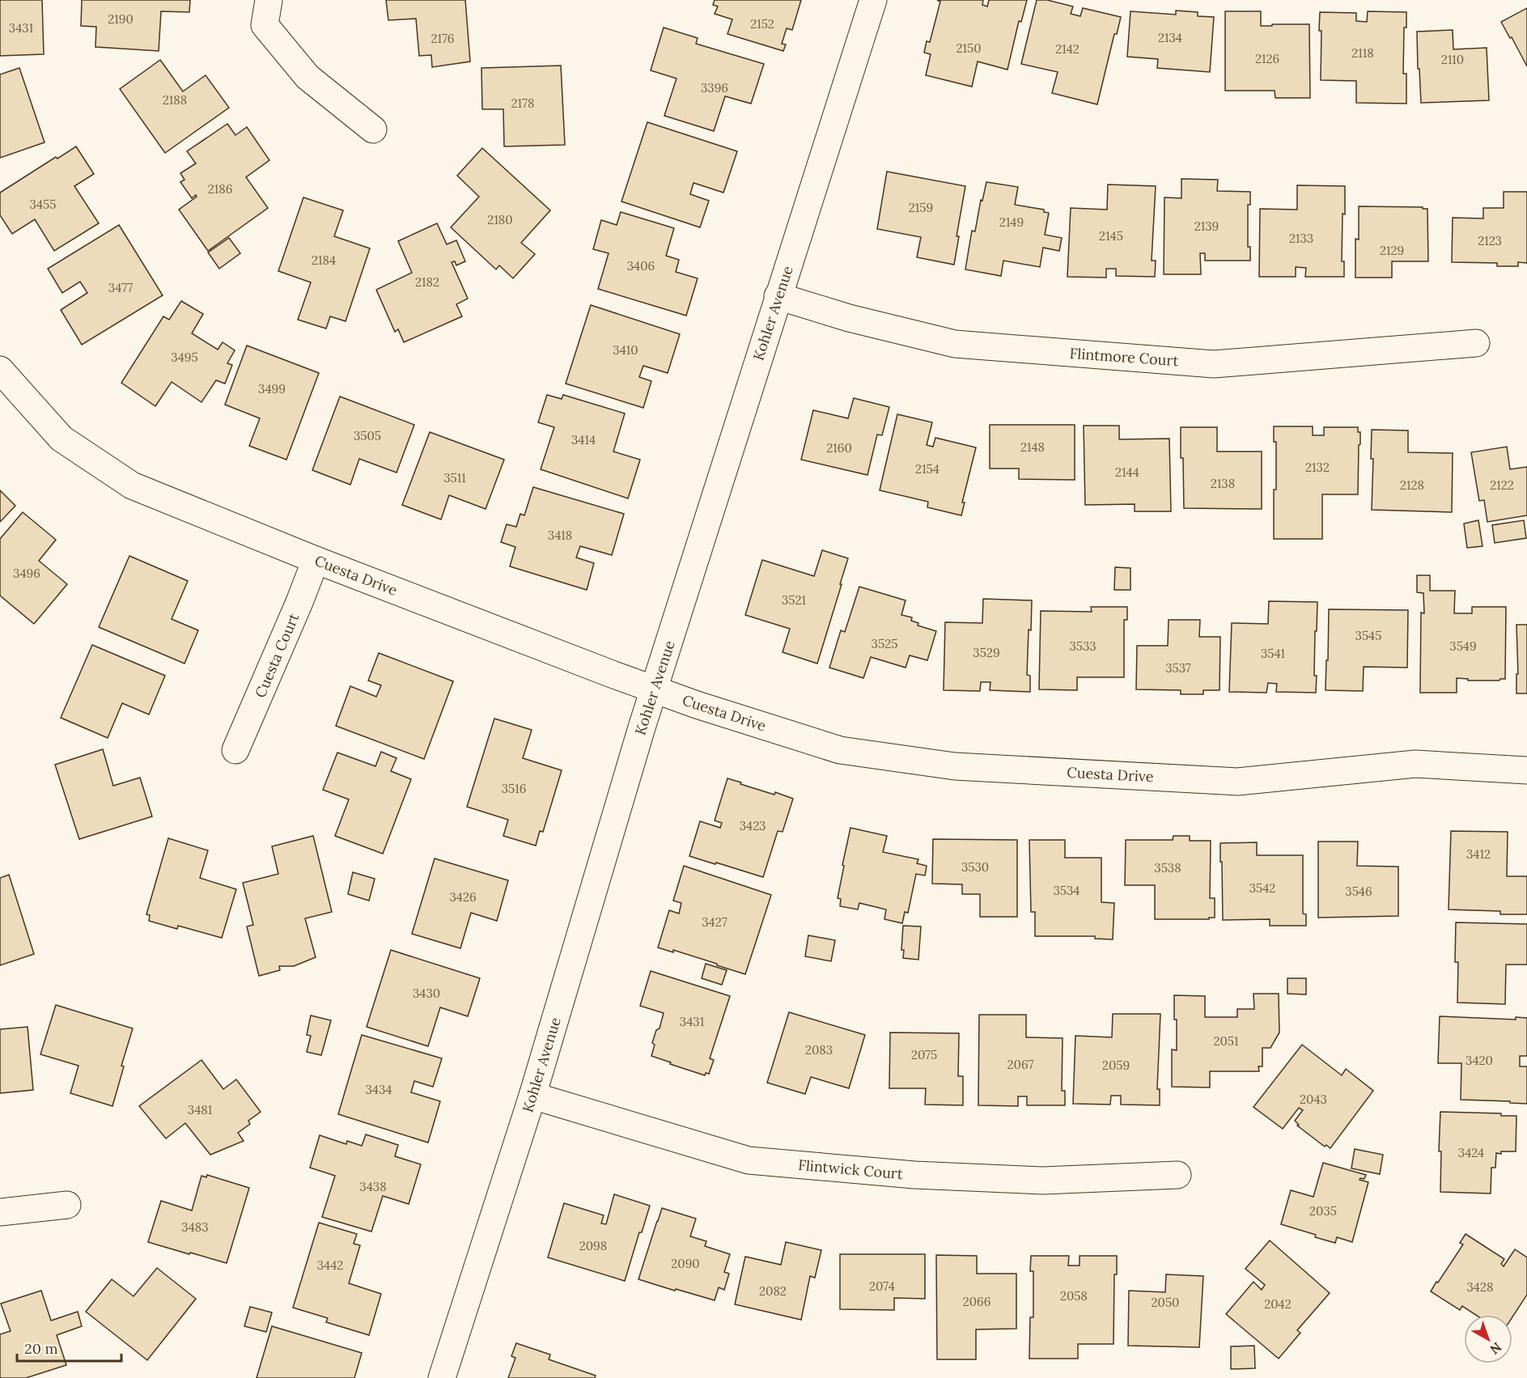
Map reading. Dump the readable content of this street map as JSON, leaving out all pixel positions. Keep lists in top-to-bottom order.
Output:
{
  "streets": {
    "street": [
      "Kohler Avenue",
      "Flintmore Court",
      "Cuesta Drive",
      "Cuesta Court",
      "Flintwick Court"
    ]
  },
  "crossings": [
    ["Kohler Avenue", "Flintmore Court"],
    ["Kohler Avenue", "Cuesta Drive"],
    ["Kohler Avenue", "Flintwick Court"],
    ["Cuesta Drive", "Cuesta Court"]
  ],
  "house_numbers": [
    "2190",
    "2152",
    "3431",
    "2134",
    "2176",
    "2150",
    "2142",
    "2118",
    "2126",
    "2110",
    "3396",
    "2188",
    "2178",
    "2186",
    "3455",
    "2159",
    "2180",
    "2149",
    "2139",
    "2145",
    "2133",
    "2123",
    "2129",
    "2184",
    "3406",
    "2182",
    "3477",
    "3410",
    "3495",
    "3499",
    "3505",
    "3414",
    "2148",
    "2160",
    "2132",
    "2154",
    "2144",
    "3511",
    "2138",
    "2128",
    "2122",
    "3418",
    "3496",
    "3521",
    "3545",
    "3525",
    "3533",
    "3549",
    "3529",
    "3541",
    "3537",
    "3516",
    "3423",
    "3412",
    "3530",
    "3538",
    "3542",
    "3534",
    "3546",
    "3426",
    "3427",
    "3430",
    "3431",
    "2051",
    "2083",
    "2075",
    "3420",
    "2067",
    "2059",
    "3434",
    "2043",
    "3481",
    "3424",
    "3438",
    "2035",
    "3483",
    "2098",
    "2090",
    "3442",
    "2074",
    "3428",
    "2082",
    "2058",
    "2066",
    "2050",
    "2042"
  ],
  "scale_bar": "20 m",
  "north": "bottom right"
}
